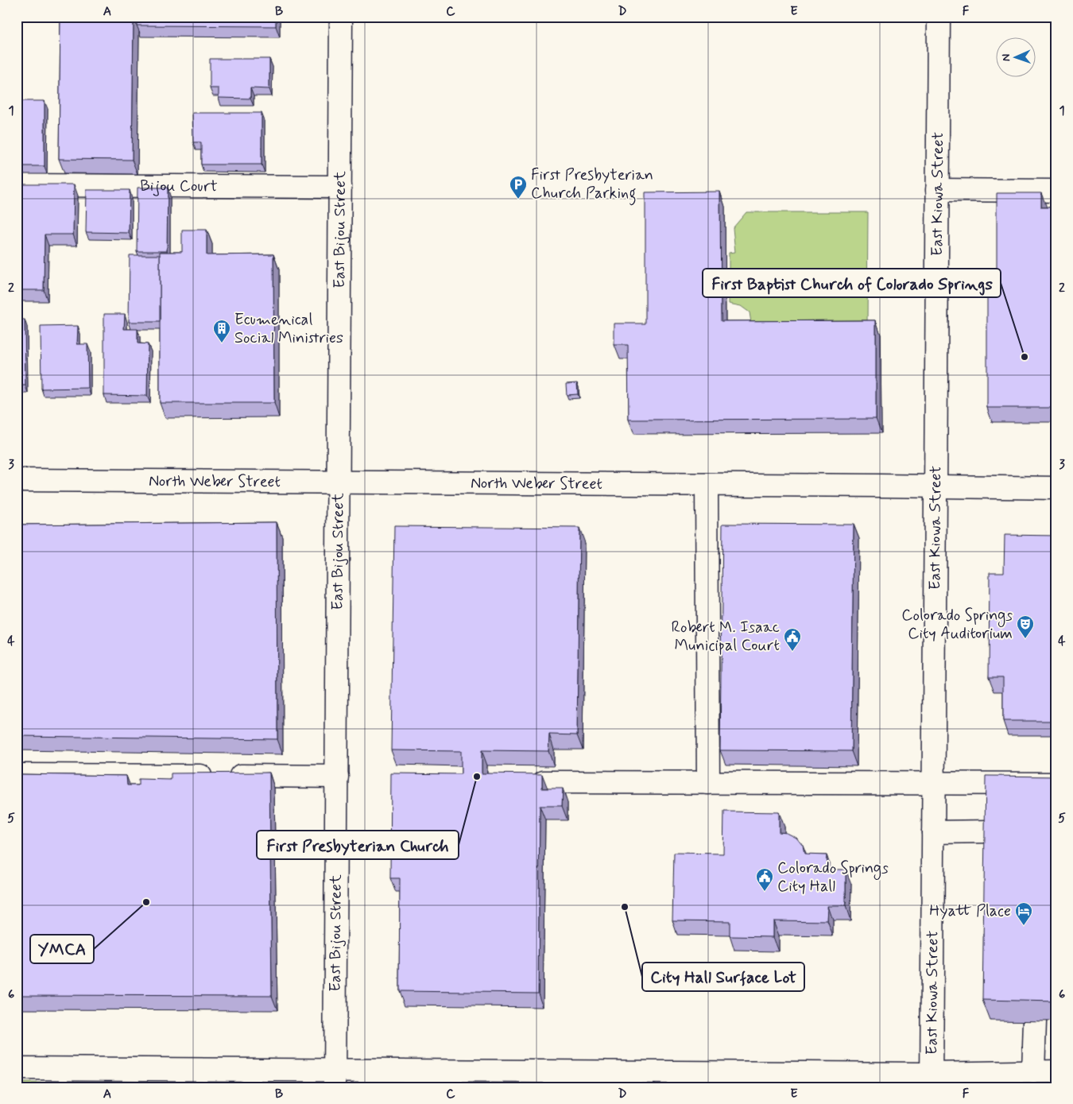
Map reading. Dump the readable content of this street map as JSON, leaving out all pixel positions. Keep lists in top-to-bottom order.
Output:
{
  "streets": {
    "main road": [
      "Bijou Court",
      "East Kiowa Street",
      "East Bijou Street",
      "North Weber Street"
    ]
  },
  "crossings": [
    ["Bijou Court", "East Bijou Street"],
    ["East Kiowa Street", "North Weber Street"],
    ["East Bijou Street", "North Weber Street"]
  ],
  "places": {
    "parking": ["First Presbyterian Church Parking"],
    "building": ["Ecumenical Social Ministries"],
    "other": [
      "First Baptist Church of Colorado Springs",
      "First Presbyterian Church",
      "YMCA",
      "City Hall Surface Lot"
    ],
    "theatre": ["Colorado Springs City Auditorium"],
    "public building": ["Robert M. Isaac Municipal Court", "Colorado Springs City Hall"],
    "hotel": ["Hyatt Place"]
  },
  "north": "left",
  "grid": {
    "columns": [
      "A",
      "B",
      "C",
      "D",
      "E",
      "F"
    ],
    "rows": [
      "1",
      "2",
      "3",
      "4",
      "5",
      "6"
    ]
  }
}
